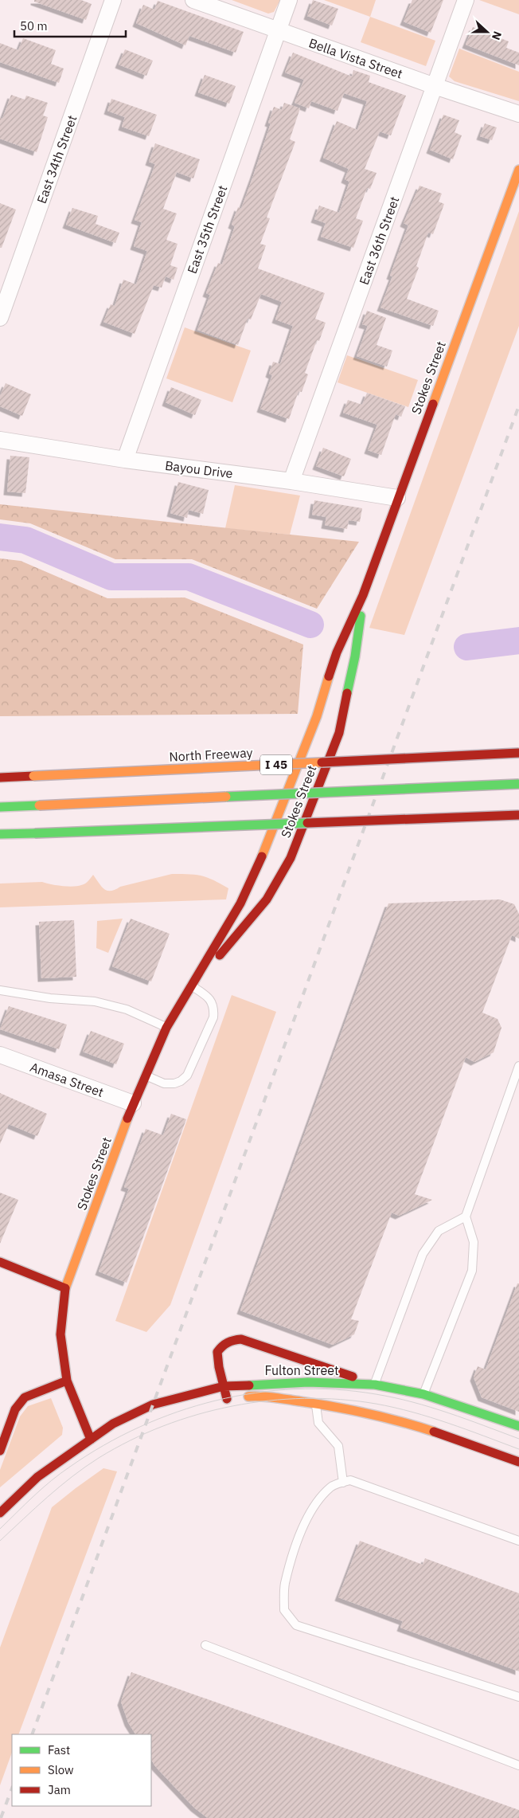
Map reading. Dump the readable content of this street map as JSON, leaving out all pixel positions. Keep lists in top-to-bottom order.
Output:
{
  "streets": {
    "main road": [
      "Stokes Street",
      "North Freeway",
      "I 45",
      "Fulton Street"
    ],
    "street": [
      "Bella Vista Street",
      "East 34th Street",
      "East 35th Street",
      "East 36th Street",
      "Bayou Drive",
      "Amasa Street"
    ]
  },
  "crossings": [
    ["Bella Vista Street", "East 35th Street"],
    ["Bella Vista Street", "East 36th Street"],
    ["East 35th Street", "Bayou Drive"],
    ["East 36th Street", "Bayou Drive"],
    ["Stokes Street", "Bayou Drive"],
    ["Stokes Street", "Amasa Street"],
    ["Stokes Street", "Fulton Street"]
  ],
  "legend": ["Fast", "Slow", "Jam"],
  "scale_bar": "50 m",
  "north": "right"
}
